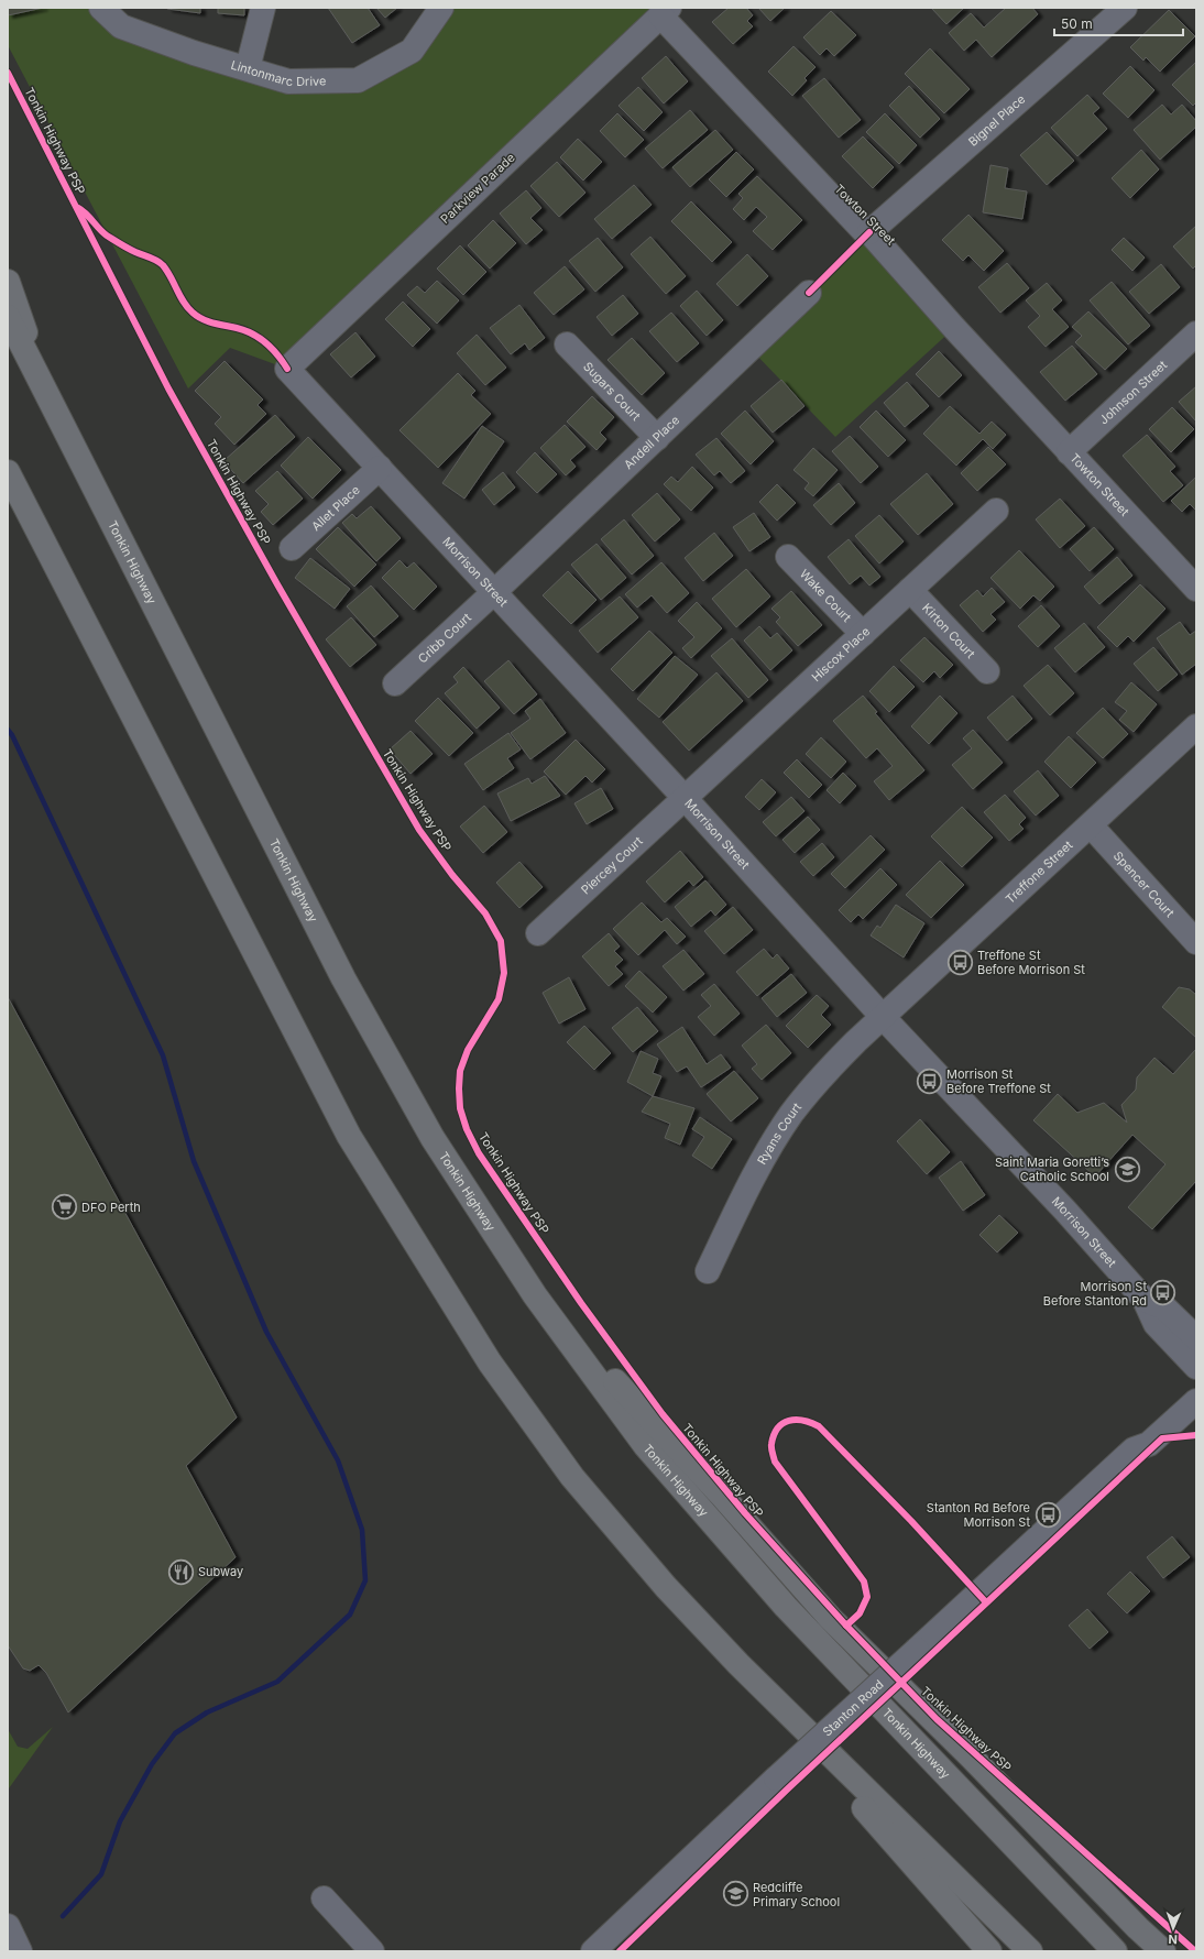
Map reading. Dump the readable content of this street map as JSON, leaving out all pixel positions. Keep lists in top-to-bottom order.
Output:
{
  "streets": {
    "highway": ["Tonkin Highway"],
    "street": [
      "Lintonmarc Drive",
      "Bignel Place",
      "Parkview Parade",
      "Towton Street",
      "Sugars Court",
      "Johnson Street",
      "Andell Place",
      "Allet Place",
      "Morrison Street",
      "Wake Court",
      "Kirton Court",
      "Cribb Court",
      "Hiscox Place",
      "Piercey Court",
      "Treffone Street",
      "Spencer Court",
      "Ryans Court",
      "Stanton Road"
    ],
    "cycle path": ["Tonkin Highway PSP"]
  },
  "crossings": [
    ["Bignel Place", "Towton Street"],
    ["Parkview Parade", "Towton Street"],
    ["Parkview Parade", "Morrison Street"],
    ["Towton Street", "Johnson Street"],
    ["Sugars Court", "Andell Place"],
    ["Andell Place", "Morrison Street"],
    ["Andell Place", "Cribb Court"],
    ["Allet Place", "Morrison Street"],
    ["Morrison Street", "Cribb Court"],
    ["Morrison Street", "Hiscox Place"],
    ["Morrison Street", "Piercey Court"],
    ["Morrison Street", "Treffone Street"],
    ["Morrison Street", "Ryans Court"],
    ["Wake Court", "Hiscox Place"],
    ["Kirton Court", "Hiscox Place"],
    ["Hiscox Place", "Piercey Court"],
    ["Treffone Street", "Spencer Court"],
    ["Treffone Street", "Ryans Court"]
  ],
  "places": {
    "bus stop": [
      "Treffone St Before Morrison St",
      "Morrison St Before Treffone St",
      "Morrison St Before Stanton Rd",
      "Stanton Rd Before Morrison St"
    ],
    "school or university": ["Saint Maria Goretti’s Catholic School", "Redcliffe Primary School"],
    "supermarket": ["DFO Perth"],
    "restaurant": ["Subway"]
  },
  "scale_bar": "50 m",
  "north": "bottom"
}
